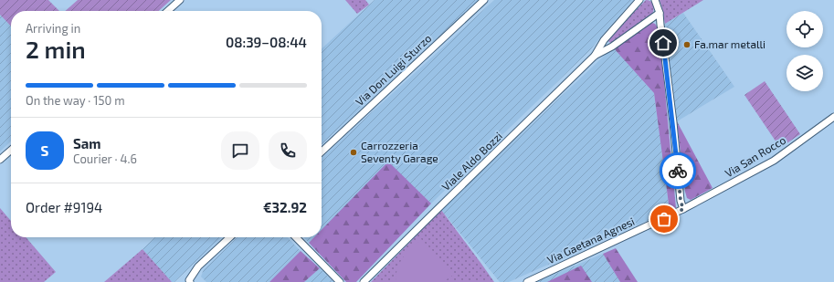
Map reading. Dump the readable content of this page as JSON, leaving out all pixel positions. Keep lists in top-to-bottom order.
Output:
{
  "streets": {
    "street": [
      "Via Don Luigi Sturzo",
      "Via San Rocco",
      "Viale Aldo Bozzi",
      "Via Gaetana Agnesi"
    ]
  },
  "crossings": [
    ["Via San Rocco", "Via Gaetana Agnesi"]
  ],
  "places": ["Fa.mar metalli", "Carrozzeria Seventy Garage"],
  "page": {
    "heading": ["2 min", "Arriving in", "08:39–08:44"],
    "panel": [
      "Sam",
      "Courier · 4.6",
      "Order #9194",
      "€32.92"
    ],
    "bar": "On the way · 150 m",
    "round": "S"
  }
}
